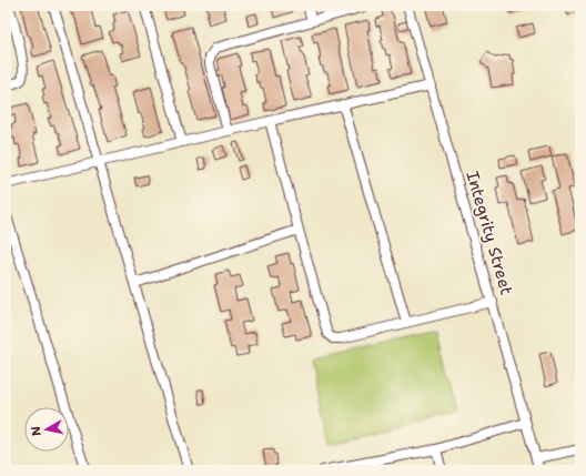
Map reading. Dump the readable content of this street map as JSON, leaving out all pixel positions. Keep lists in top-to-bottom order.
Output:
{
  "streets": {
    "street": ["Integrity Street"]
  },
  "north": "left"
}
